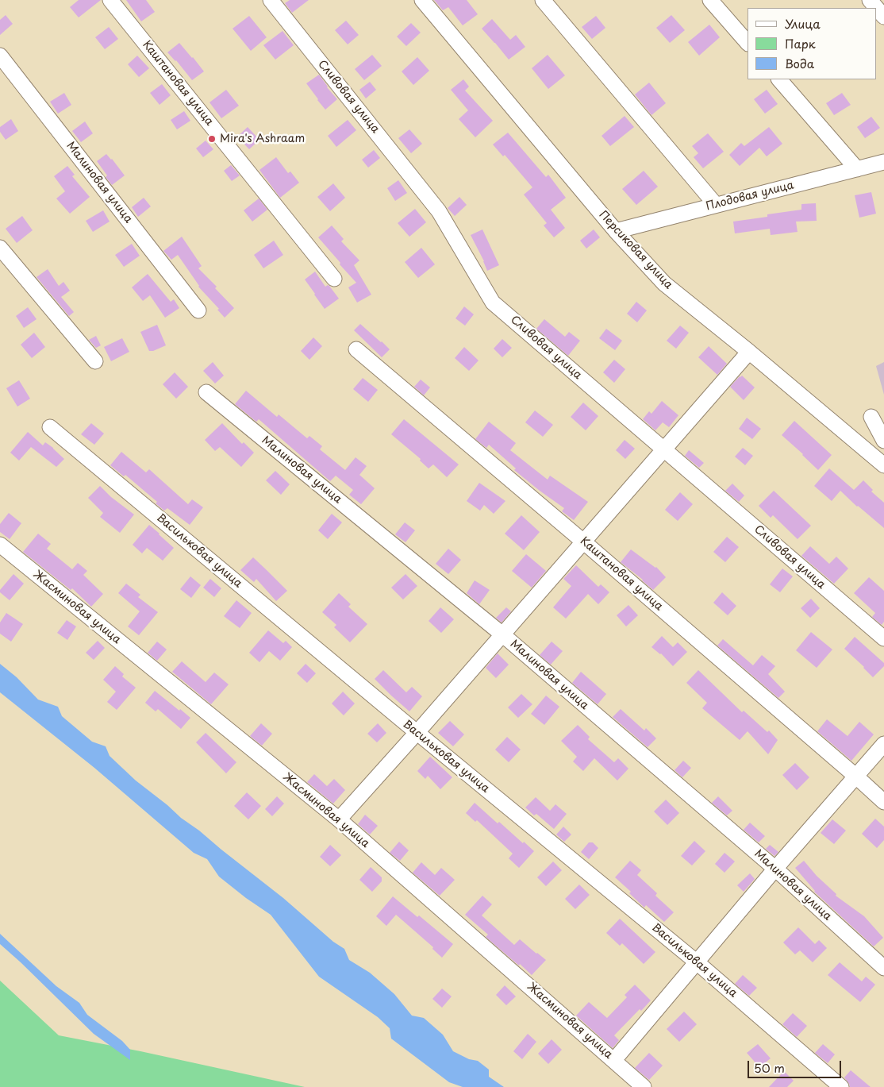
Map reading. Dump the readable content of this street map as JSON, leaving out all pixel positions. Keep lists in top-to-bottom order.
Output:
{
  "streets": {
    "street": [
      "Каштановая улица",
      "Сливовая улица",
      "Малиновая улица",
      "Плодовая улица",
      "Персиковая улица",
      "Васильковая улица",
      "Жасминовая улица"
    ]
  },
  "crossings": [
    ["Плодовая улица", "Персиковая улица"]
  ],
  "places": ["Mira's Ashraam"],
  "legend": ["Улица", "Парк", "Вода"],
  "scale_bar": "50 m"
}
